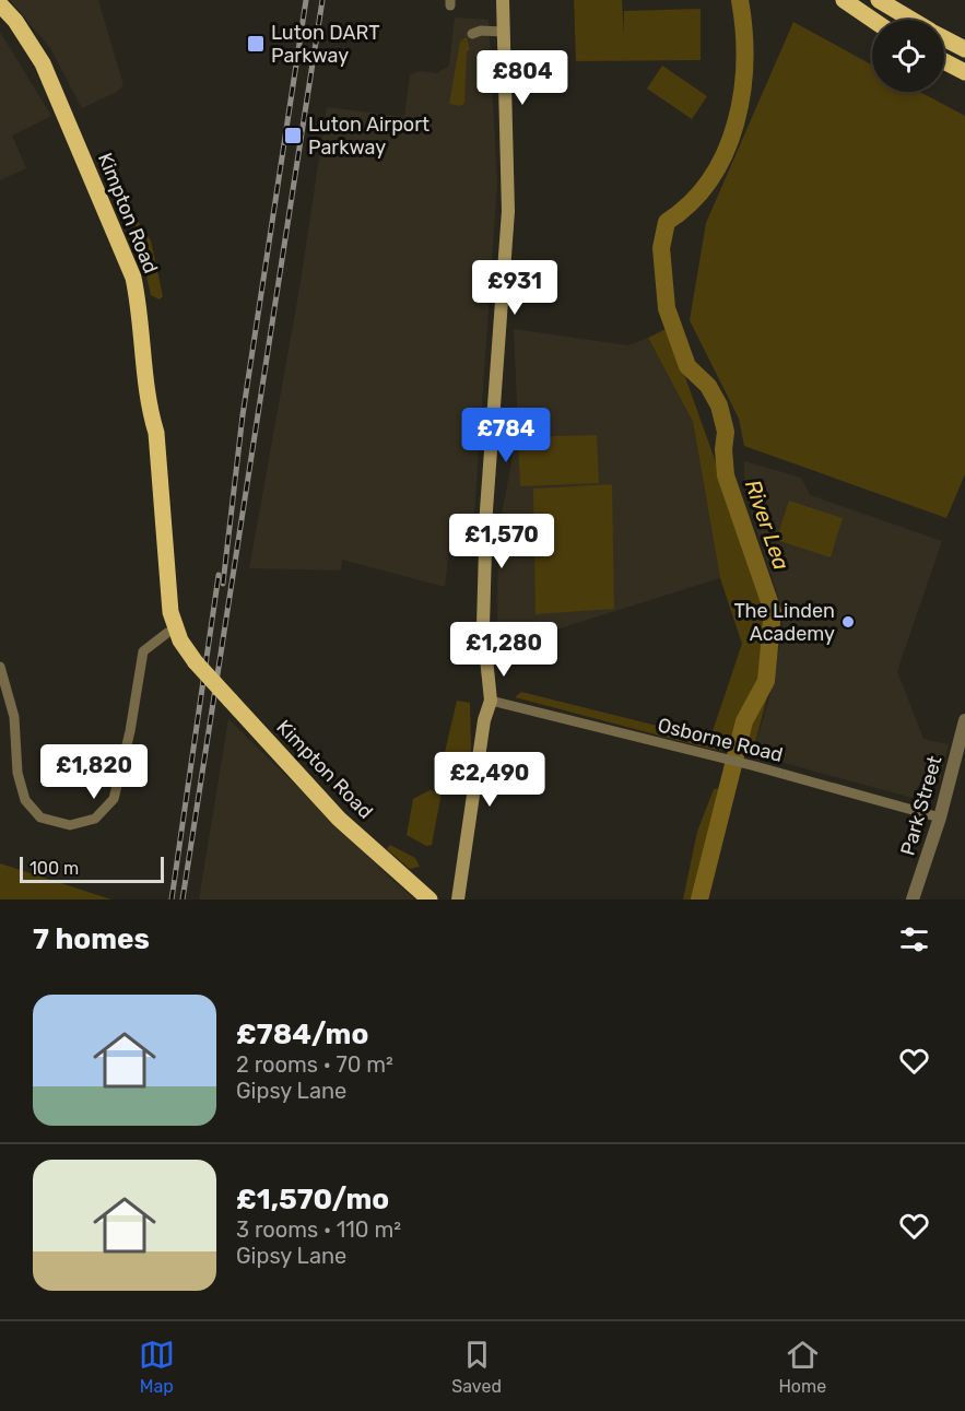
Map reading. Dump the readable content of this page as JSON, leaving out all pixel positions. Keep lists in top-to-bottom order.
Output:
{
  "streets": {
    "highway": ["Kimpton Road"],
    "street": ["Osborne Road", "Park Street"]
  },
  "crossings": [
    ["Osborne Road", "Park Street"]
  ],
  "water": ["River Lea"],
  "places": {
    "transit": ["Luton DART Parkway", "Luton Airport Parkway"],
    "other": ["The Linden Academy"]
  },
  "scale_bar": "100 m",
  "page": {
    "price": [
      "£804",
      "£931",
      "£784",
      "£1,570",
      "£1,280",
      "£1,820",
      "£2,490"
    ],
    "scale": "100 m",
    "heading": "7 homes",
    "list": [
      {
        "name": "£784/mo",
        "note": "2 rooms · 70 m² · Gipsy Lane"
      },
      {
        "name": "£1,570/mo",
        "note": "3 rooms · 110 m² · Gipsy Lane"
      }
    ],
    "tabs": ["Map", "Saved", "Home"]
  }
}
